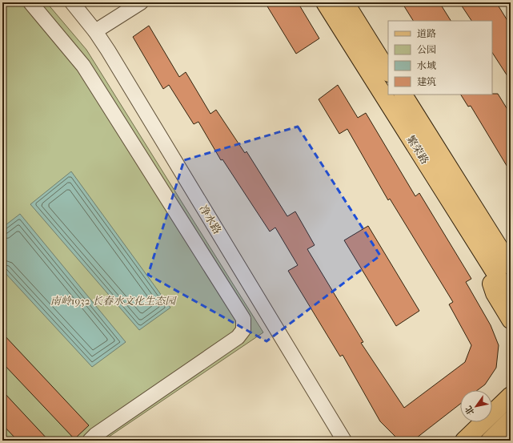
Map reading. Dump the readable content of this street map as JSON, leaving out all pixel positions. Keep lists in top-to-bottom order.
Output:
{
  "streets": {
    "main road": ["繁荣路"],
    "street": ["净水路"]
  },
  "parks": ["南岭1932 长春水文化生态园"],
  "legend": [
    "道路",
    "公园",
    "水域",
    "建筑"
  ],
  "north": "bottom left"
}
